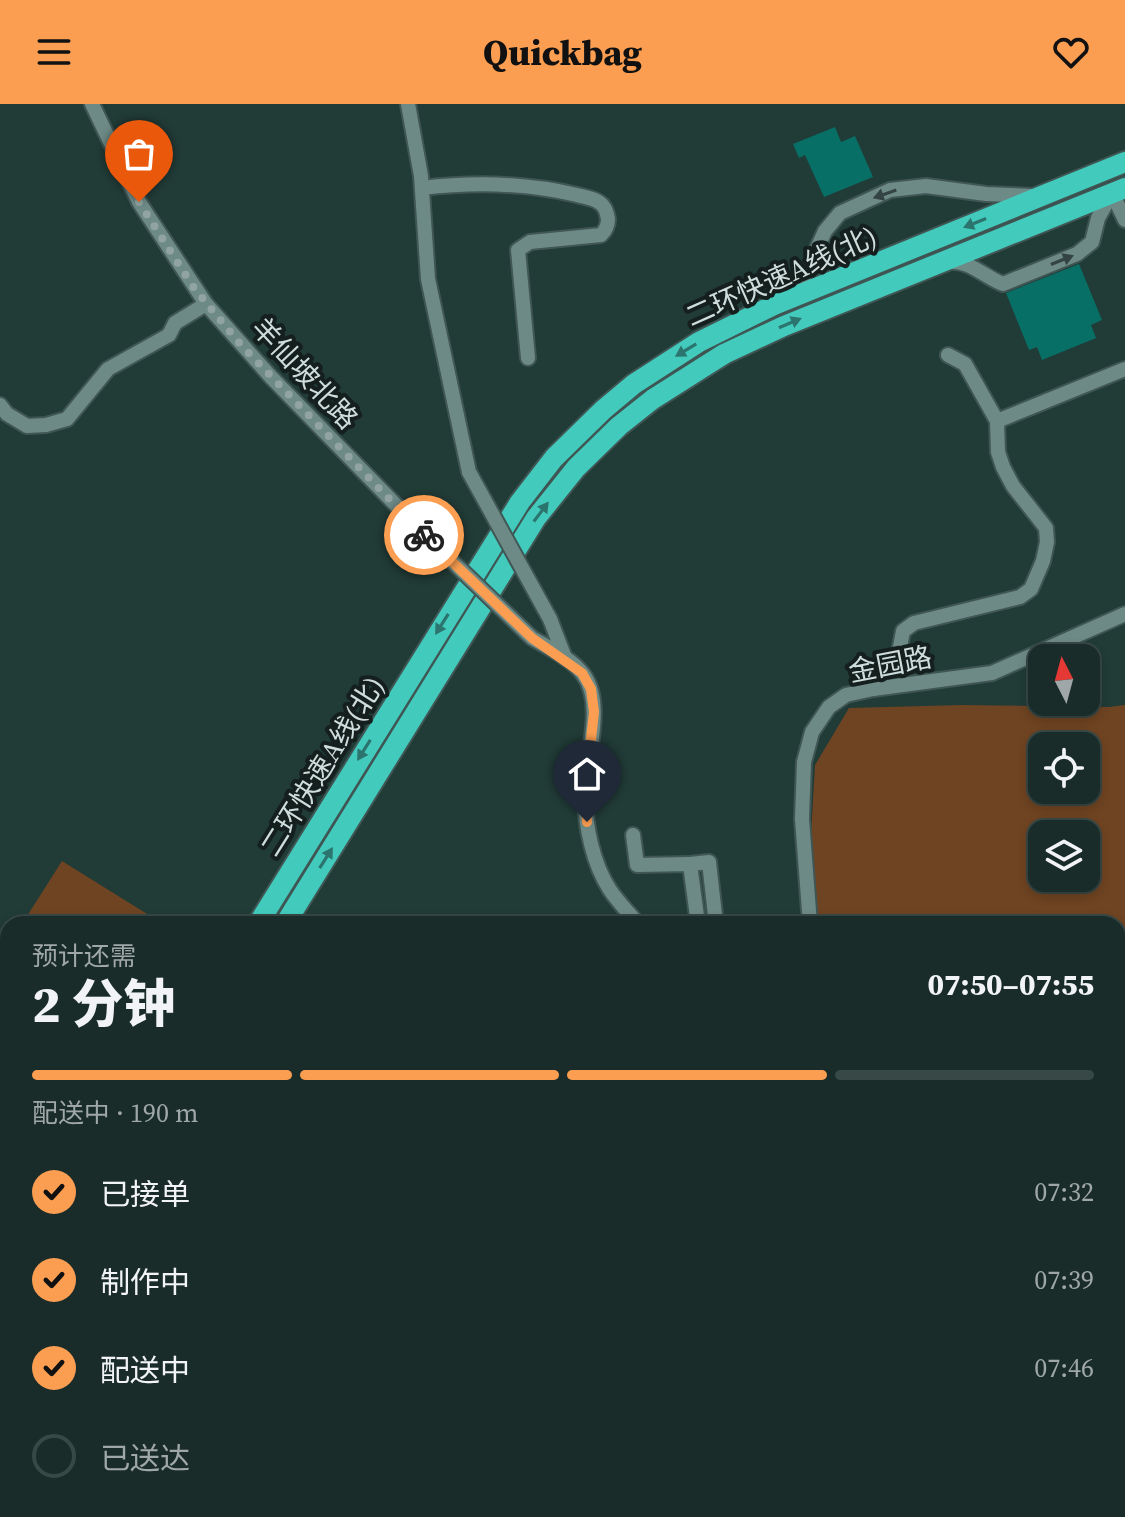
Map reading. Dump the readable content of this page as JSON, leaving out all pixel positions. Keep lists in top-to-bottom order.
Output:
{
  "streets": {
    "highway": ["二环快速A线(北)"],
    "street": ["羊仙坡北路", "金园路"]
  },
  "north": "top",
  "page": {
    "header": "Quickbag",
    "heading": ["2 分钟", "预计还需", "07:50–07:55"],
    "bar": "配送中 · 190 m",
    "list": [
      ["已接单", "07:32"],
      ["制作中", "07:39"],
      ["配送中", "07:46"],
      "已送达"
    ]
  }
}
